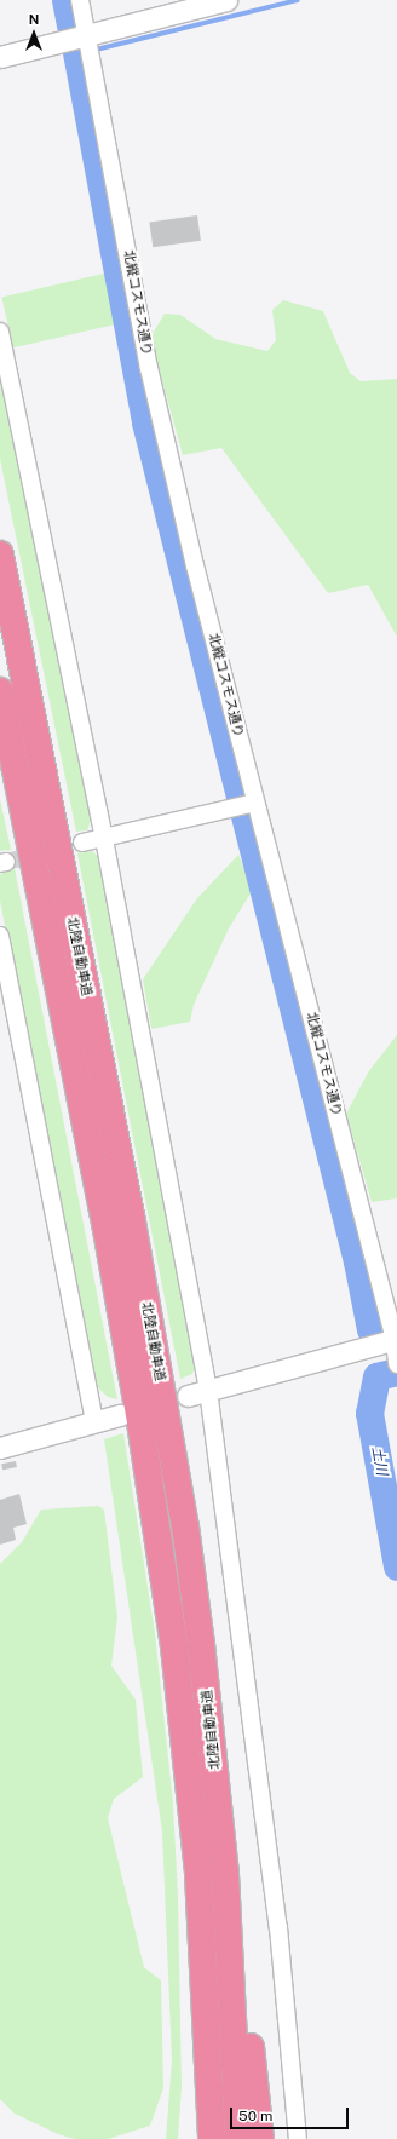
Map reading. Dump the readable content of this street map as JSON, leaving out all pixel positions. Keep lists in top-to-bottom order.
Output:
{
  "streets": {
    "highway": ["北陸自動車道"],
    "street": ["北縦コスモス通り"]
  },
  "water": ["土川"],
  "scale_bar": "50 m",
  "north": "top"
}
